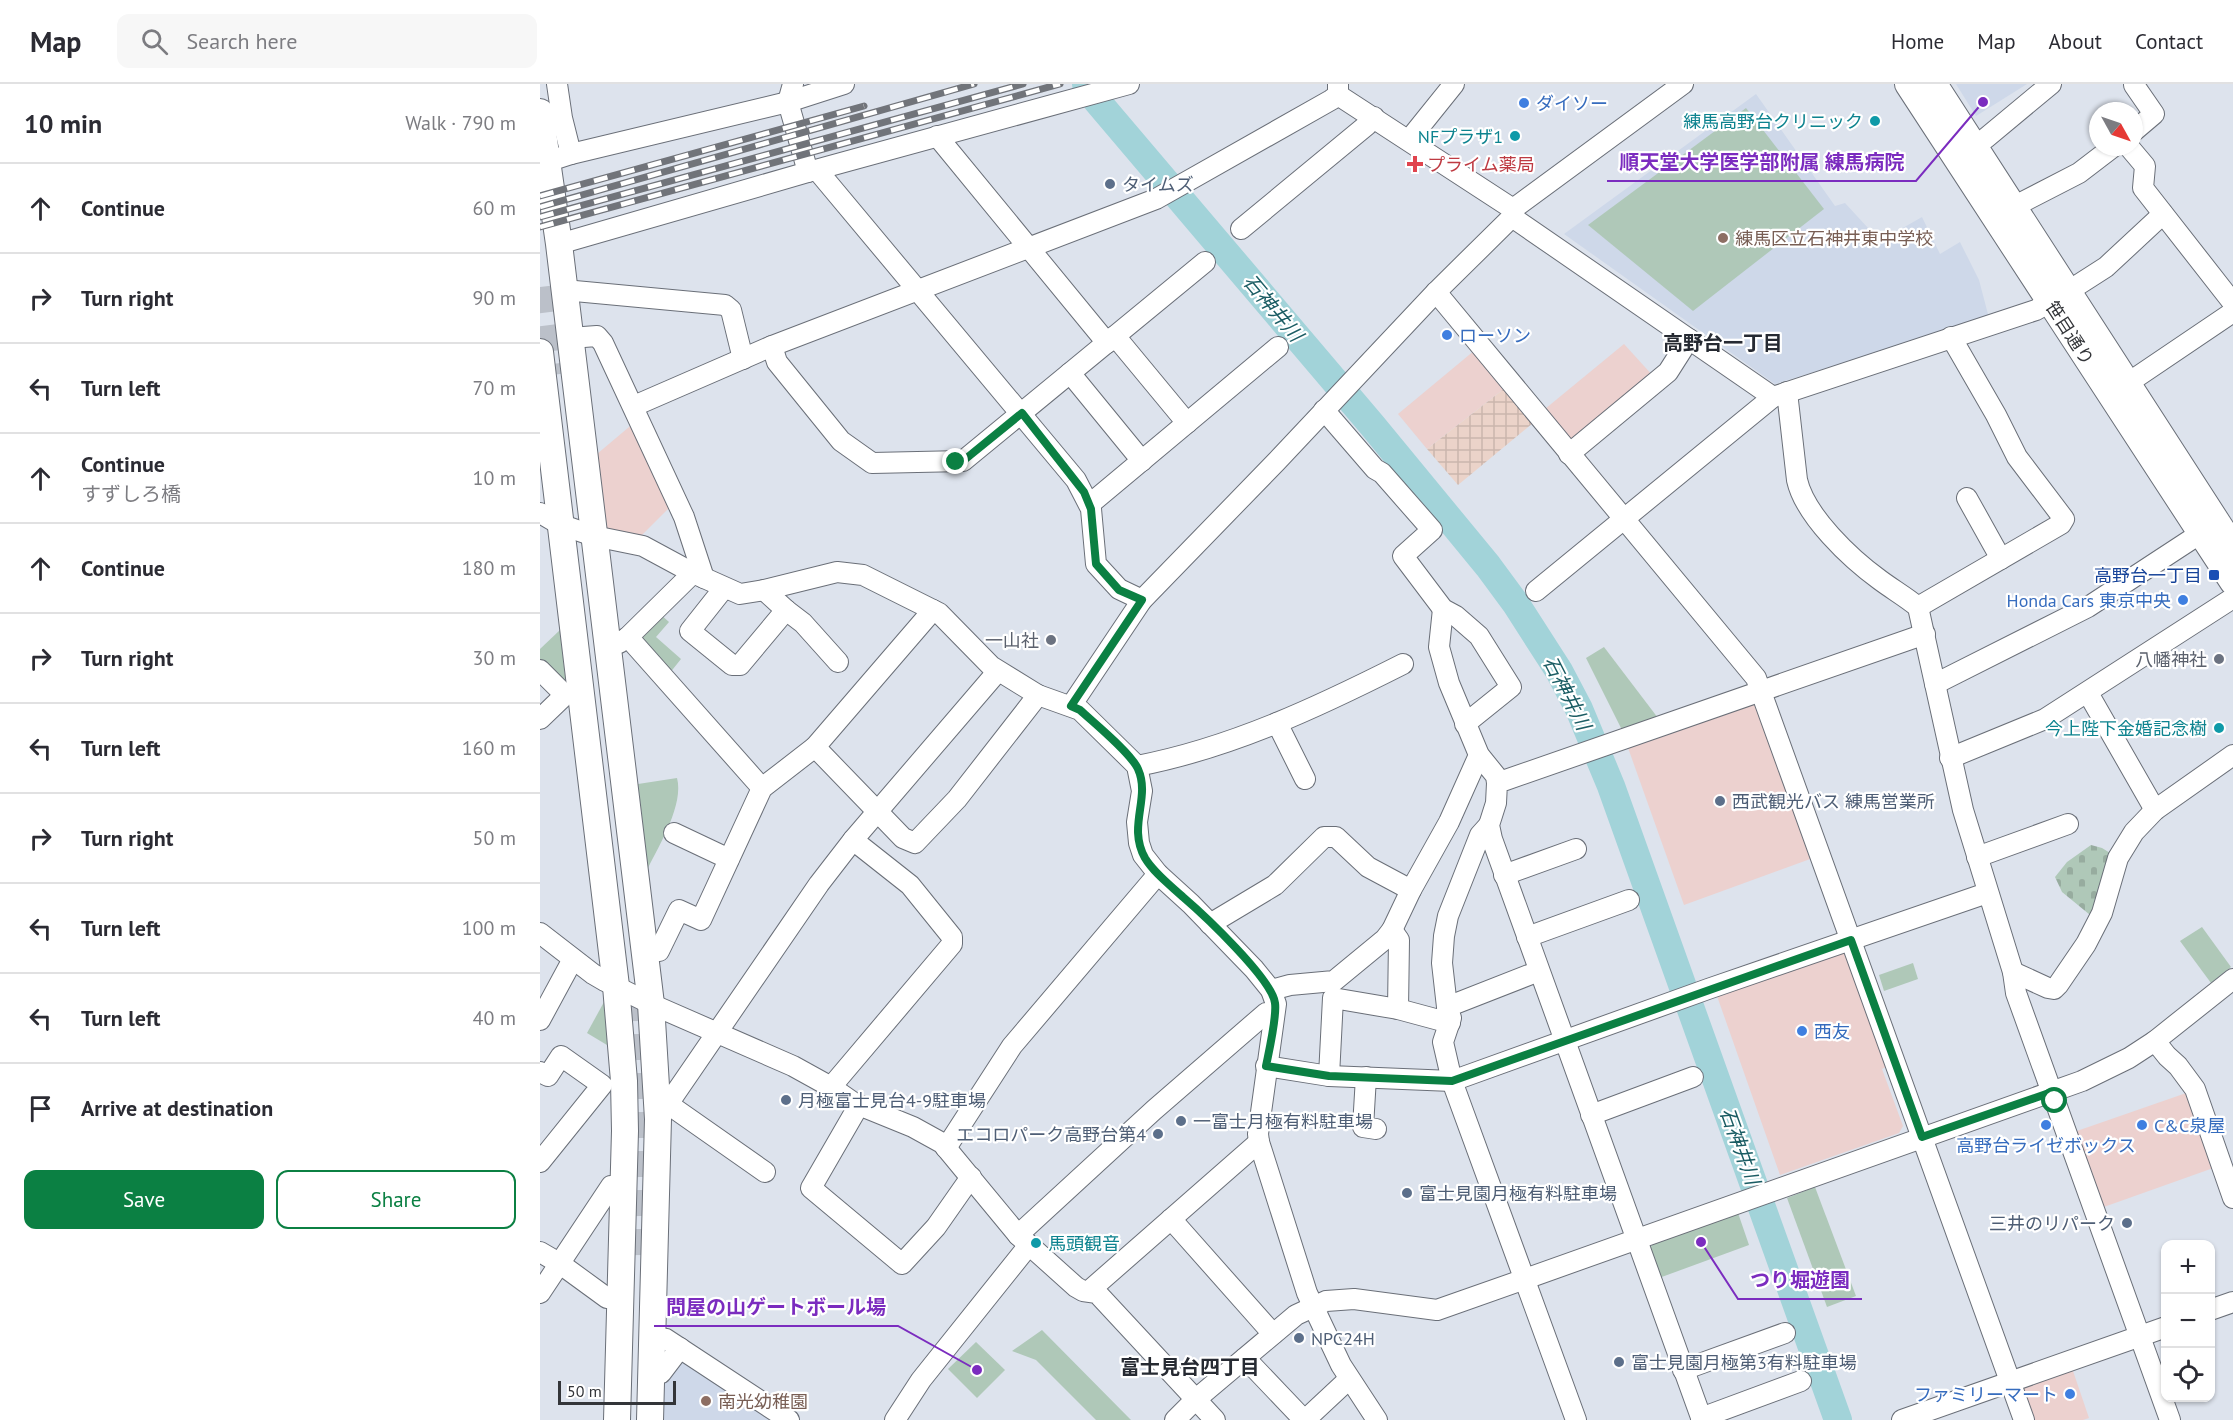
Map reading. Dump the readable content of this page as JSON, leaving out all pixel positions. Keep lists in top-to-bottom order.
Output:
{
  "streets": {
    "main road": ["笹目通り"]
  },
  "districts": ["高野台一丁目", "富士見台四丁目"],
  "water": ["石神井川"],
  "places": {
    "other": [
      "順天堂大学医学部附属 練馬病院",
      "ダイソー",
      "練馬高野台クリニック",
      "NFプラザ1",
      "タイムズ",
      "練馬区立石神井東中学校",
      "ローソン",
      "Honda Cars 東京中央",
      "一山社",
      "八幡神社",
      "今上陛下金婚記念樹",
      "西武観光バス 練馬営業所",
      "西友",
      "月極富士見台4-9駐車場",
      "一富士月極有料駐車場",
      "高野台ライゼボックス",
      "C&C泉屋",
      "エコロパーク高野台第4",
      "富士見園月極有料駐車場",
      "三井のリパーク",
      "つり堀遊園",
      "馬頭観音",
      "NPC24H",
      "富士見園月極第3有料駐車場",
      "問屋の山ゲートボール場",
      "ファミリーマート",
      "南光幼稚園"
    ],
    "health": ["プライム薬局"],
    "transit": ["高野台一丁目"]
  },
  "scale_bar": "50 m",
  "north": "bottom right",
  "page": {
    "header": "Map",
    "search": "Search here",
    "nav": [
      "Home",
      "Map",
      "About",
      "Contact"
    ],
    "heading": ["10 min", "Walk · 790 m"],
    "list": [
      ["Continue", "60 m"],
      ["Turn right", "90 m"],
      ["Turn left", "70 m"],
      ["Continue", "すずしろ橋", "10 m"],
      ["Continue", "180 m"],
      ["Turn right", "30 m"],
      ["Turn left", "160 m"],
      ["Turn right", "50 m"],
      ["Turn left", "100 m"],
      ["Turn left", "40 m"],
      "Arrive at destination"
    ],
    "buttons": ["Save", "Share"],
    "map_buttons": ["+", "−"],
    "scale": "50 m"
  }
}
